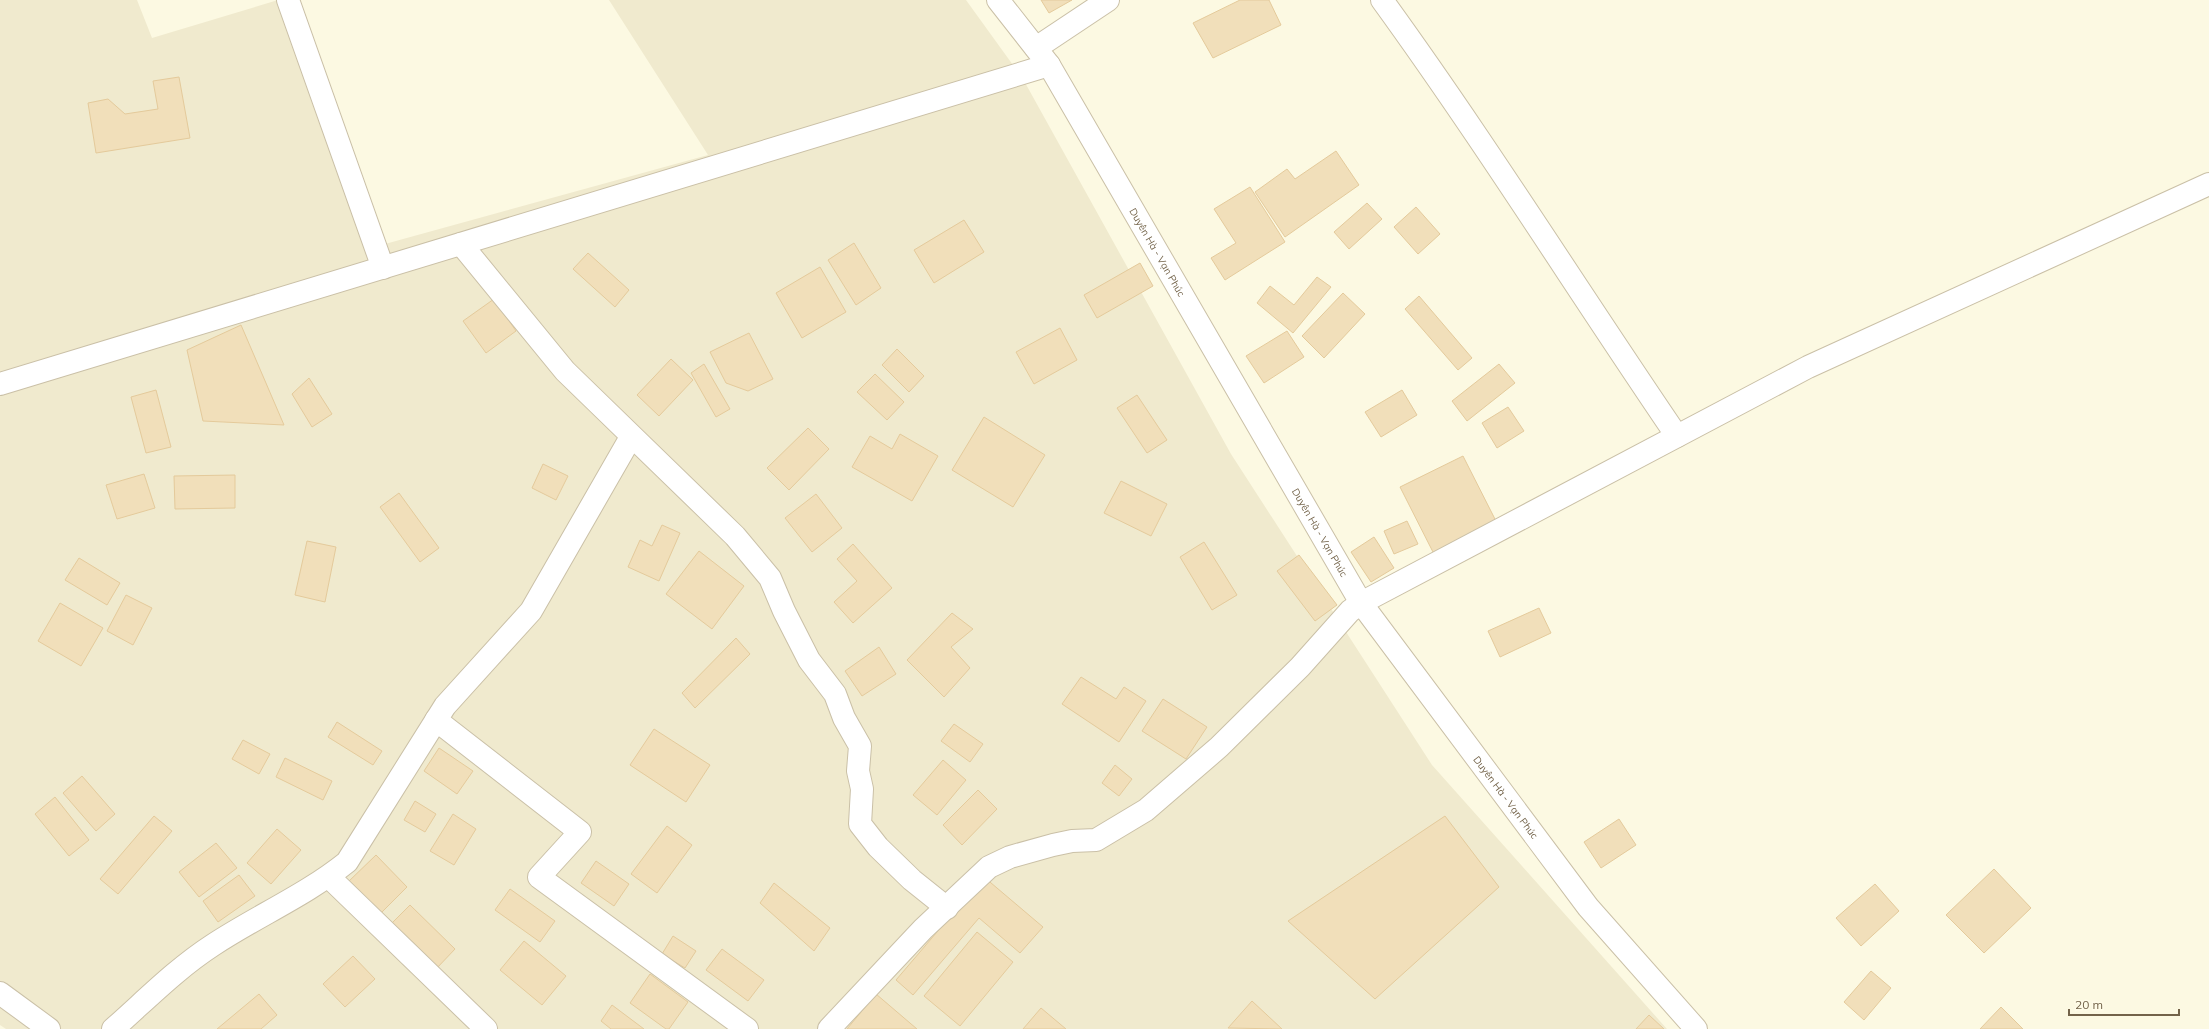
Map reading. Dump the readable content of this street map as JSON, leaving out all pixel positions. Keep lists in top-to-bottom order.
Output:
{
  "streets": {
    "street": ["Duyên Hà - Vạn Phúc"]
  },
  "scale_bar": "20 m"
}
